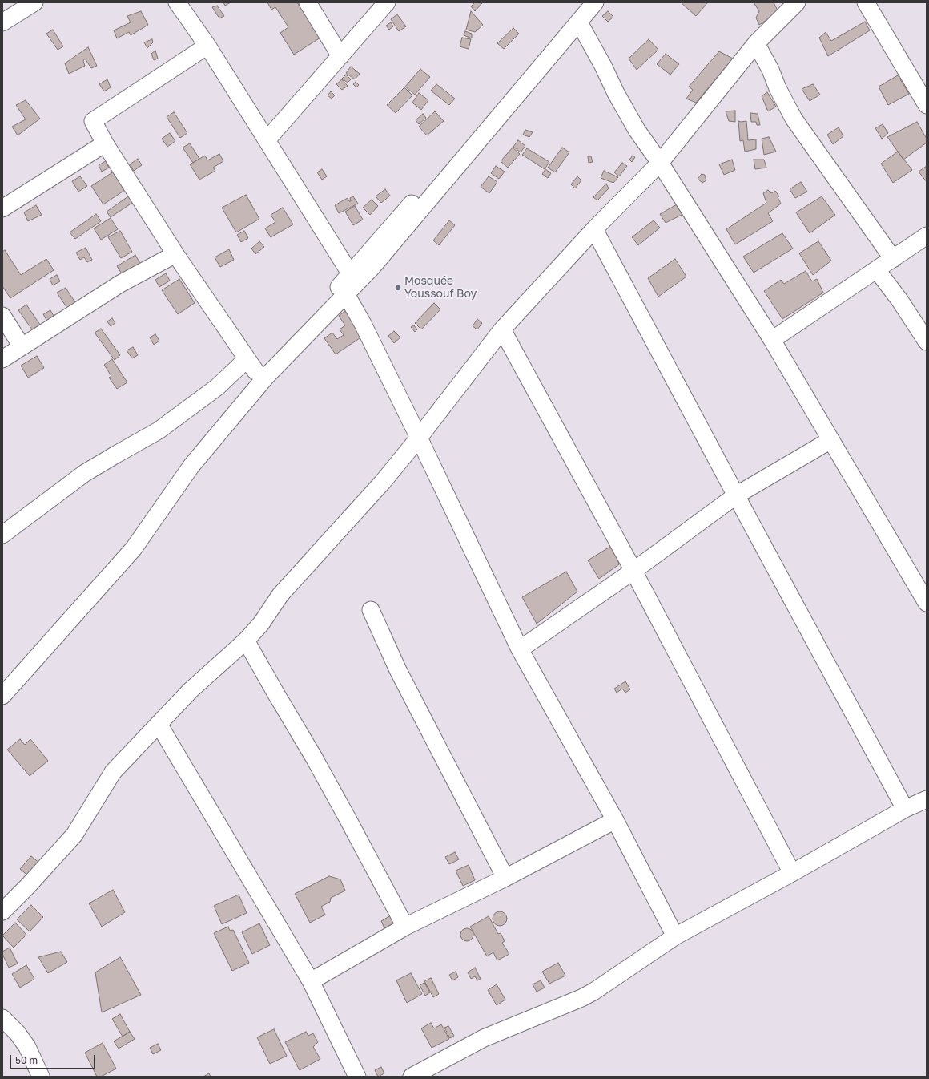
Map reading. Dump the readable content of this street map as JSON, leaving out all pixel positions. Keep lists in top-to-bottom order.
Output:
{
  "places": ["Mosquée Youssouf Boy"],
  "scale_bar": "50 m"
}
